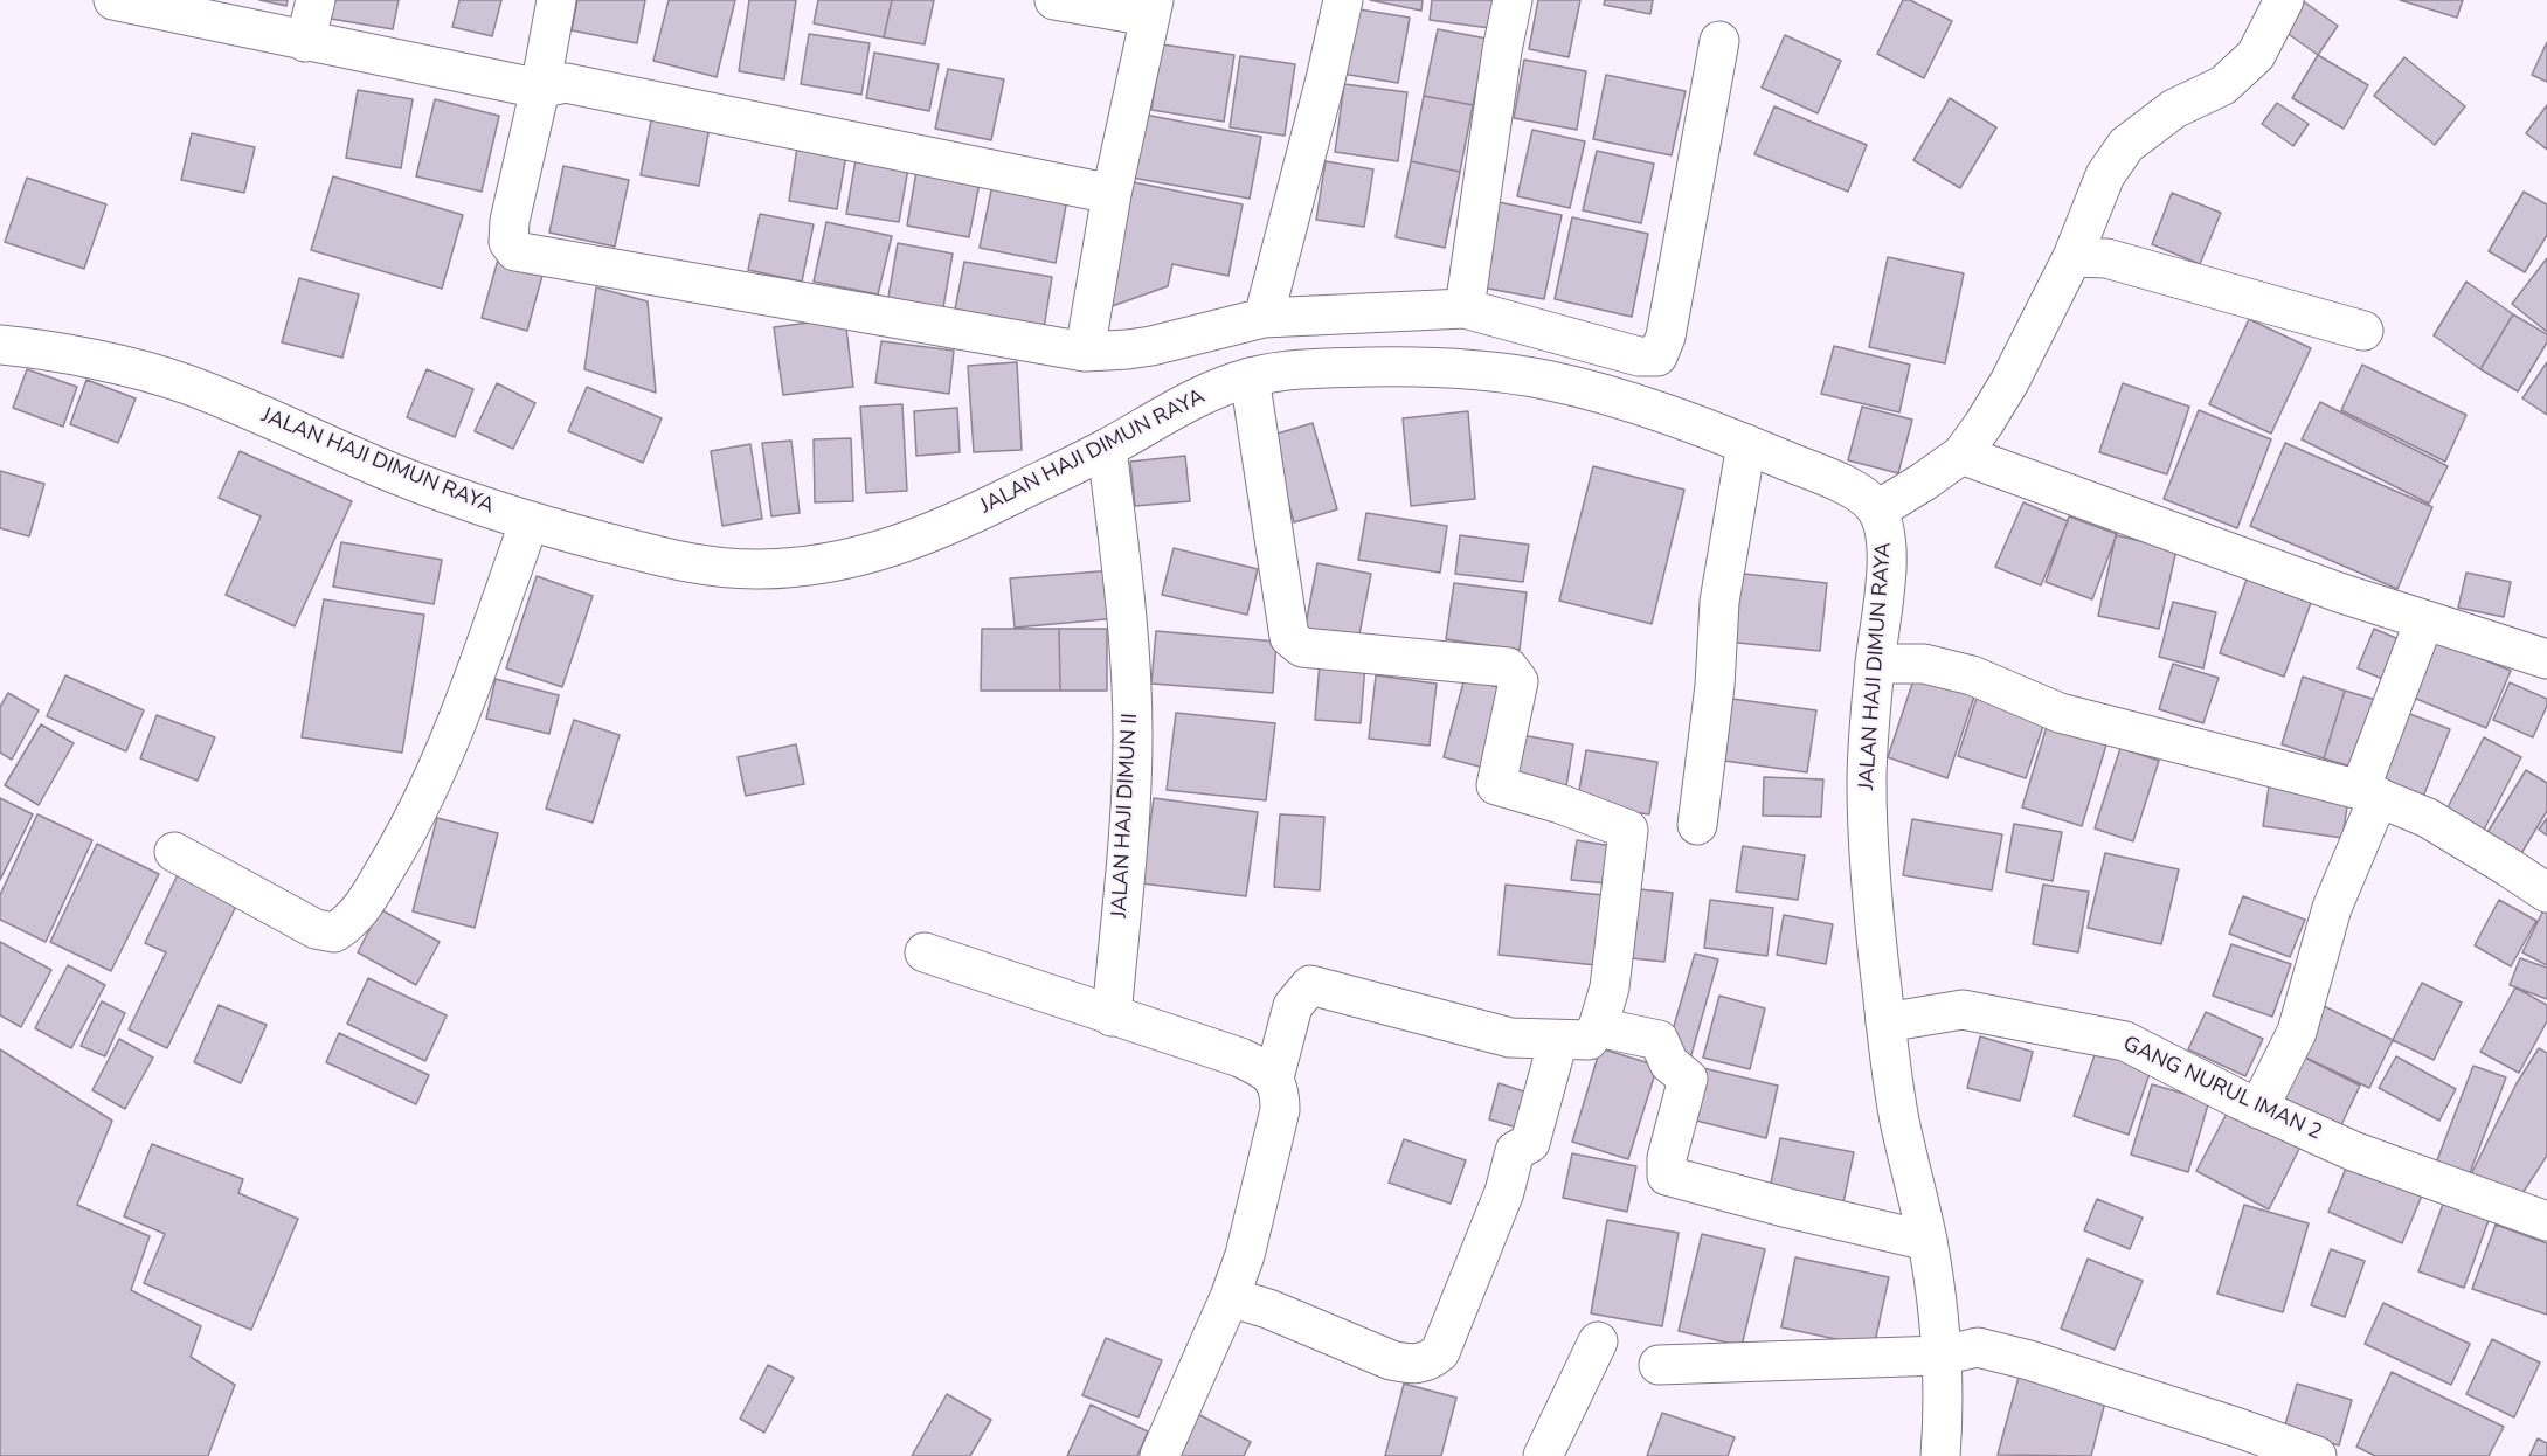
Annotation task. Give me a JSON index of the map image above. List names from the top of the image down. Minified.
{"streets":{"street":["JALAN HAJI DIMUN RAYA","JALAN HAJI DIMUN II","GANG NURUL IMAN 2"]},"crossings":[["JALAN HAJI DIMUN RAYA","JALAN HAJI DIMUN II"],["JALAN HAJI DIMUN RAYA","GANG NURUL IMAN 2"]]}
